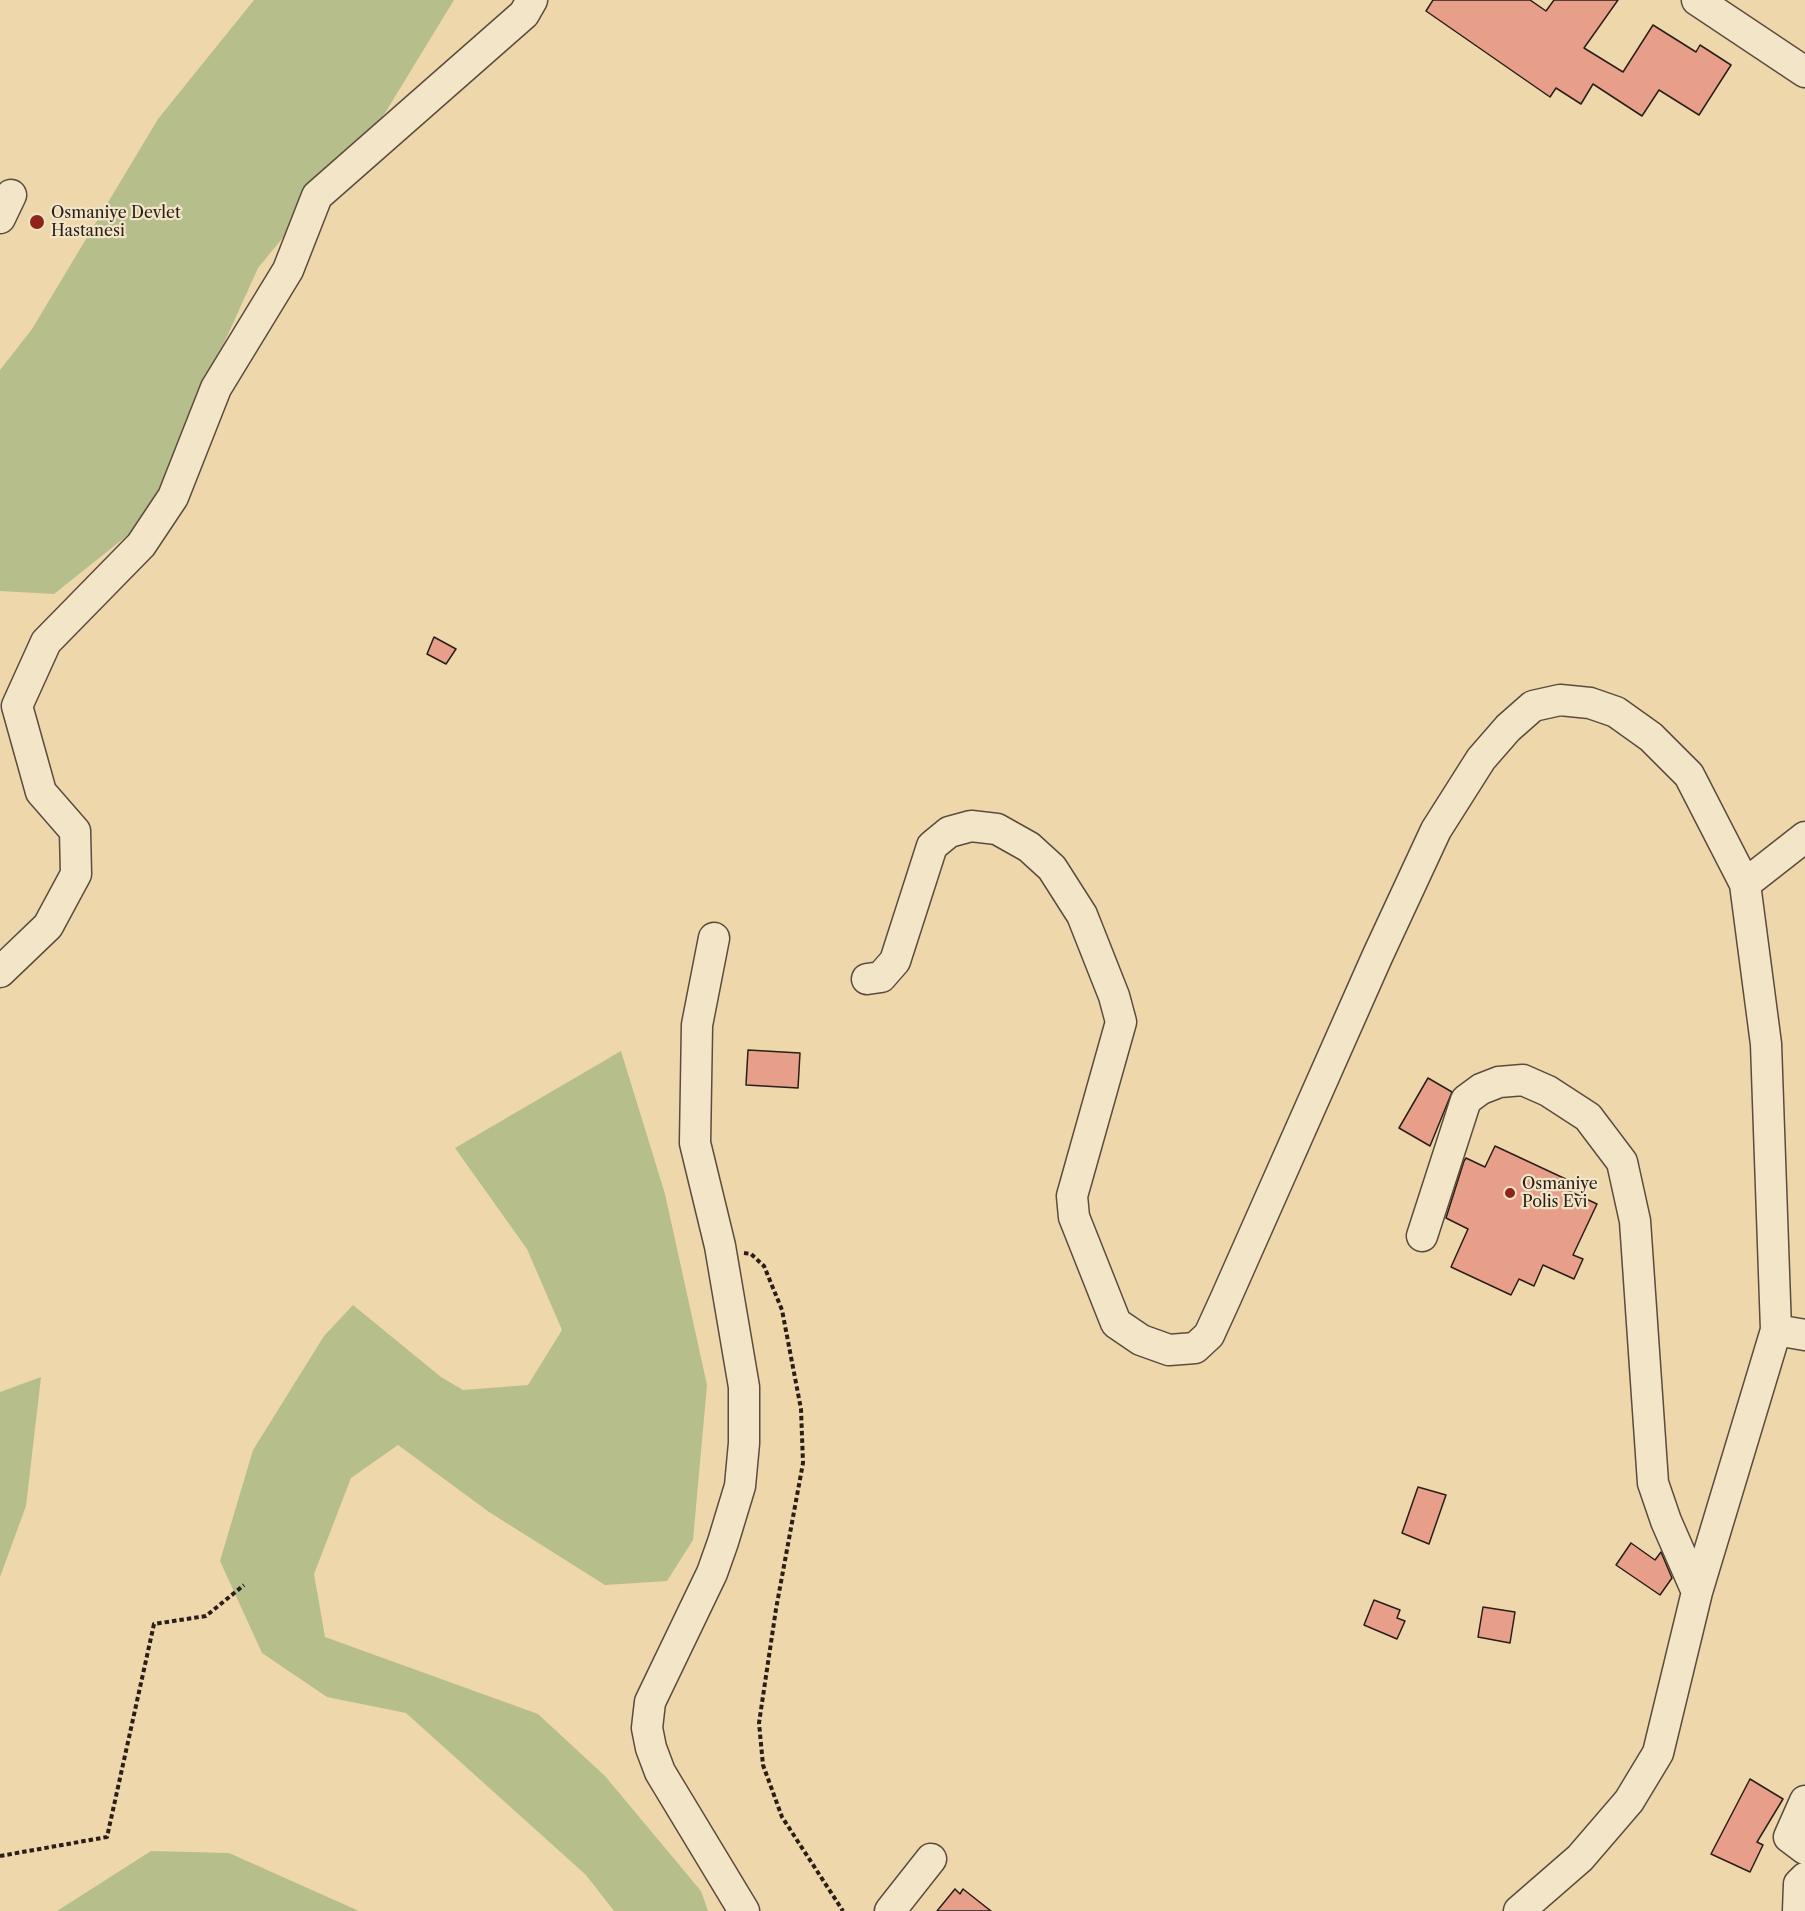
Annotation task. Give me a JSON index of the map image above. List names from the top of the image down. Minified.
{"places":["Osmaniye Devlet Hastanesi","Osmaniye Polis Evi"]}
